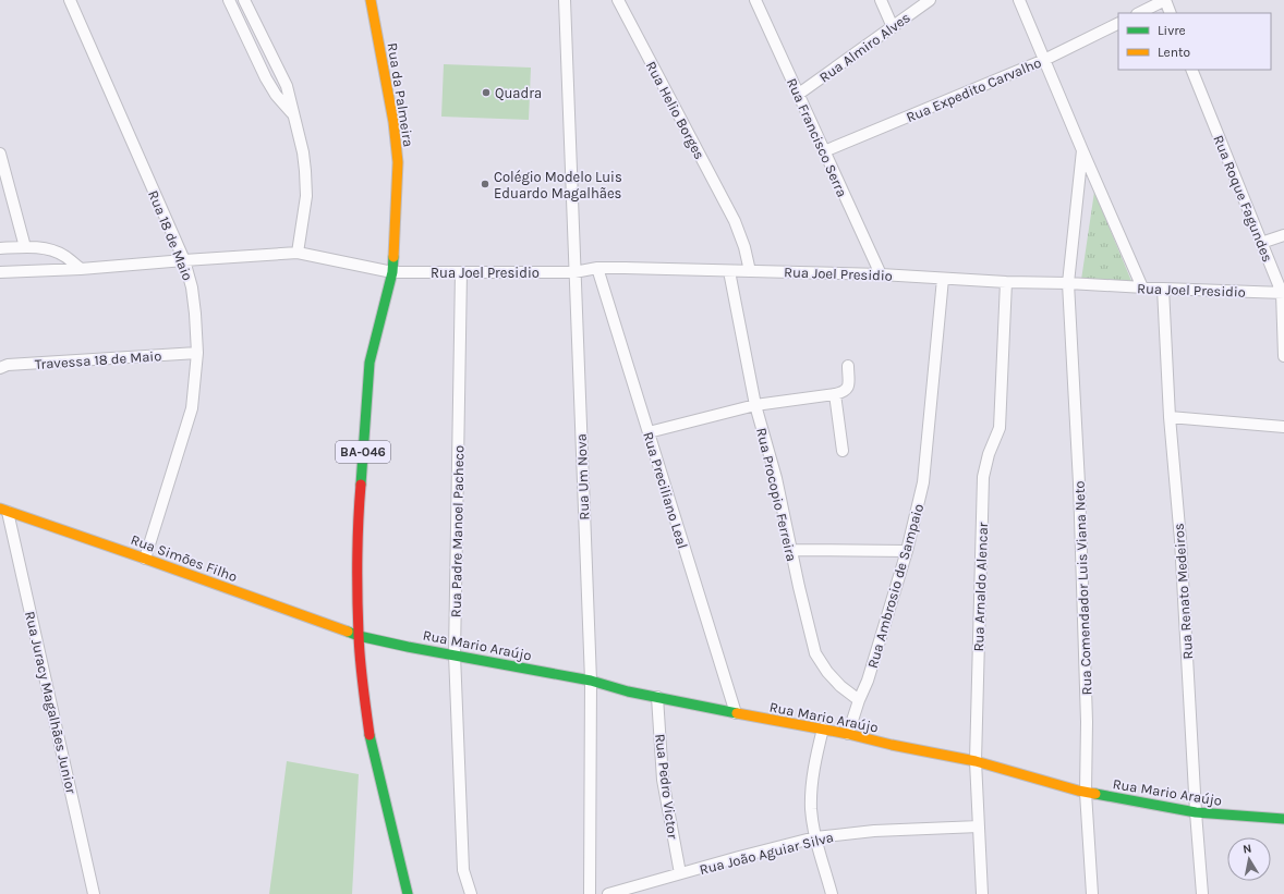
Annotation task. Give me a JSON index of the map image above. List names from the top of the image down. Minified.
{"streets":{"street":["Rua Almiro Alves","Rua Expedito Carvalho","Rua da Palmeira","Rua Helio Borges","Rua Francisco Serra","Rua Roque Fagundes","Rua 18 de Maio","Rua Joel Presidio","Travessa 18 de Maio","BA-046","Rua Um Nova","Rua Preciliano Leal","Rua Procopio Ferreira","Rua Padre Manoel Pacheco","Rua Simões Filho","Rua Ambrosio de Sampaio","Rua Arnaldo Alencar","Rua Comendador Luis Viana Neto","Rua Renato Medeiros","Rua Mario Araújo","Rua Juracy Magalhães Junior","Rua Pedro Victor","Rua João Aguiar Silva"]},"crossings":[["Rua Almiro Alves","Rua Francisco Serra"],["Rua Expedito Carvalho","Rua Francisco Serra"],["Rua da Palmeira","Rua Joel Presidio"],["Rua da Palmeira","BA-046"],["Rua Helio Borges","Rua Joel Presidio"],["Rua Francisco Serra","Rua Joel Presidio"],["Rua Roque Fagundes","Rua Joel Presidio"],["Rua 18 de Maio","Rua Joel Presidio"],["Rua 18 de Maio","Travessa 18 de Maio"],["Rua 18 de Maio","Rua Simões Filho"],["Rua Joel Presidio","BA-046"],["Rua Joel Presidio","Rua Um Nova"],["Rua Joel Presidio","Rua Preciliano Leal"],["Rua Joel Presidio","Rua Procopio Ferreira"],["Rua Joel Presidio","Rua Padre Manoel Pacheco"],["Rua Joel Presidio","Rua Ambrosio de Sampaio"],["Rua Joel Presidio","Rua Arnaldo Alencar"],["Rua Joel Presidio","Rua Comendador Luis Viana Neto"],["Rua Joel Presidio","Rua Renato Medeiros"],["BA-046","Rua Simões Filho"],["BA-046","Rua Mario Araújo"],["Rua Um Nova","Rua Mario Araújo"],["Rua Preciliano Leal","Rua Mario Araújo"],["Rua Procopio Ferreira","Rua Ambrosio de Sampaio"],["Rua Padre Manoel Pacheco","Rua Mario Araújo"],["Rua Simões Filho","Rua Mario Araújo"],["Rua Simões Filho","Rua Juracy Magalhães Junior"],["Rua Ambrosio de Sampaio","Rua Mario Araújo"],["Rua Arnaldo Alencar","Rua Mario Araújo"],["Rua Arnaldo Alencar","Rua João Aguiar Silva"],["Rua Comendador Luis Viana Neto","Rua Mario Araújo"],["Rua Renato Medeiros","Rua Mario Araújo"],["Rua Mario Araújo","Rua Pedro Victor"],["Rua Pedro Victor","Rua João Aguiar Silva"]],"places":["Quadra","Colégio Modelo Luis Eduardo Magalhães"],"legend":["Livre","Lento"],"north":"top"}
